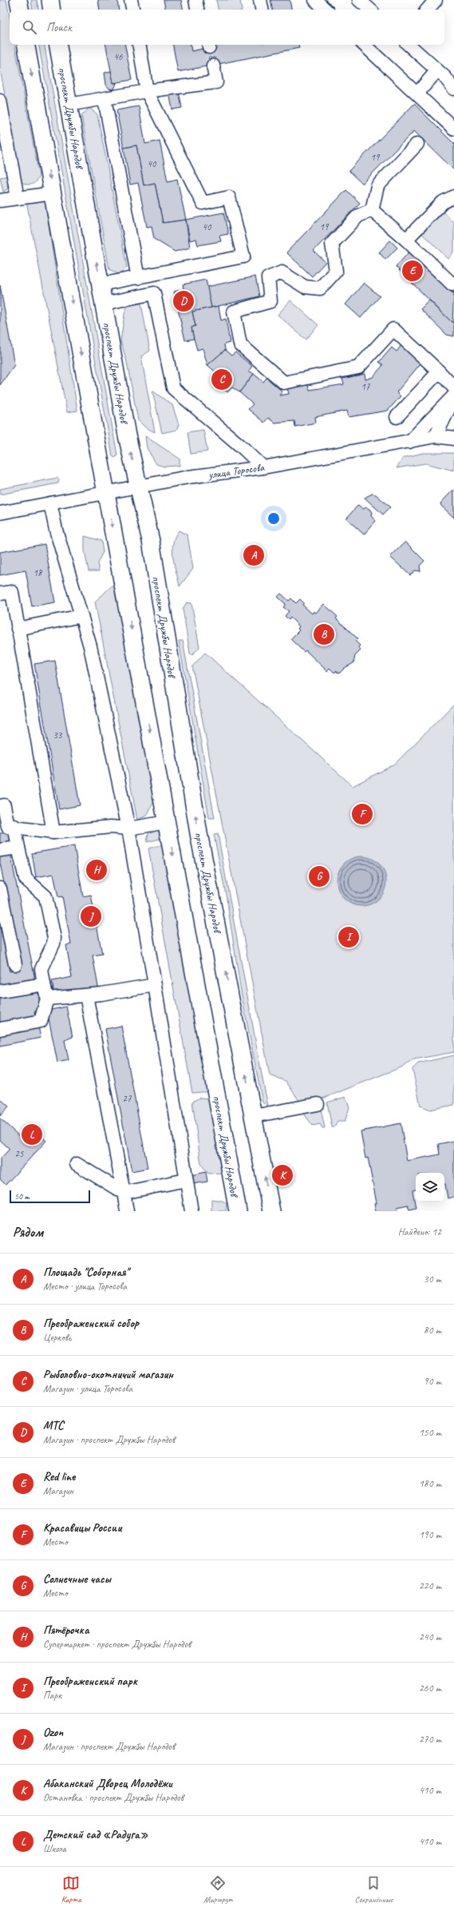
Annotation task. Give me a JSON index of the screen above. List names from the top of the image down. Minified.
{"streets":{"main road":["проспект Дружбы Народов"],"street":["улица Торосова"]},"crossings":[["проспект Дружбы Народов","улица Торосова"]],"house_numbers":["46","44","19","40","40","19","17","18","33","27","25"],"scale_bar":"50 m","page":{"search":"Поиск","pins":["E","D","C","A","B","F","H","G","J","I","L","K"],"scale":"50 m","heading":["Рядом","Найдено: 12"],"list":[{"mark":"A","name":"Площадь \"Соборная\"","note":"Место · улица Торосова","value":"30 m"},{"mark":"B","name":"Преображенский собор","note":"Церковь","value":"80 m"},{"mark":"C","name":"Рыболовно-охотничий магазин","note":"Магазин · улица Торосова","value":"90 m"},{"mark":"D","name":"МТС","note":"Магазин · проспект Дружбы Народов","value":"150 m"},{"mark":"E","name":"Red line","note":"Магазин","value":"180 m"},{"mark":"F","name":"Красавицы России","note":"Место","value":"190 m"},{"mark":"G","name":"Солнечные часы","note":"Место","value":"220 m"},{"mark":"H","name":"Пятёрочка","note":"Супермаркет · проспект Дружбы Народов","value":"240 m"},{"mark":"I","name":"Преображенский парк","note":"Парк","value":"260 m"},{"mark":"J","name":"Ozon","note":"Магазин · проспект Дружбы Народов","value":"270 m"},{"mark":"K","name":"Абаканский Дворец Молодёжи","note":"Остановка · проспект Дружбы Народов","value":"410 m"},{"mark":"L","name":"Детский сад «Радуга»","note":"Школа","value":"410 m"}],"nav":["Карта","Маршрут","Сохранённые"]}}
